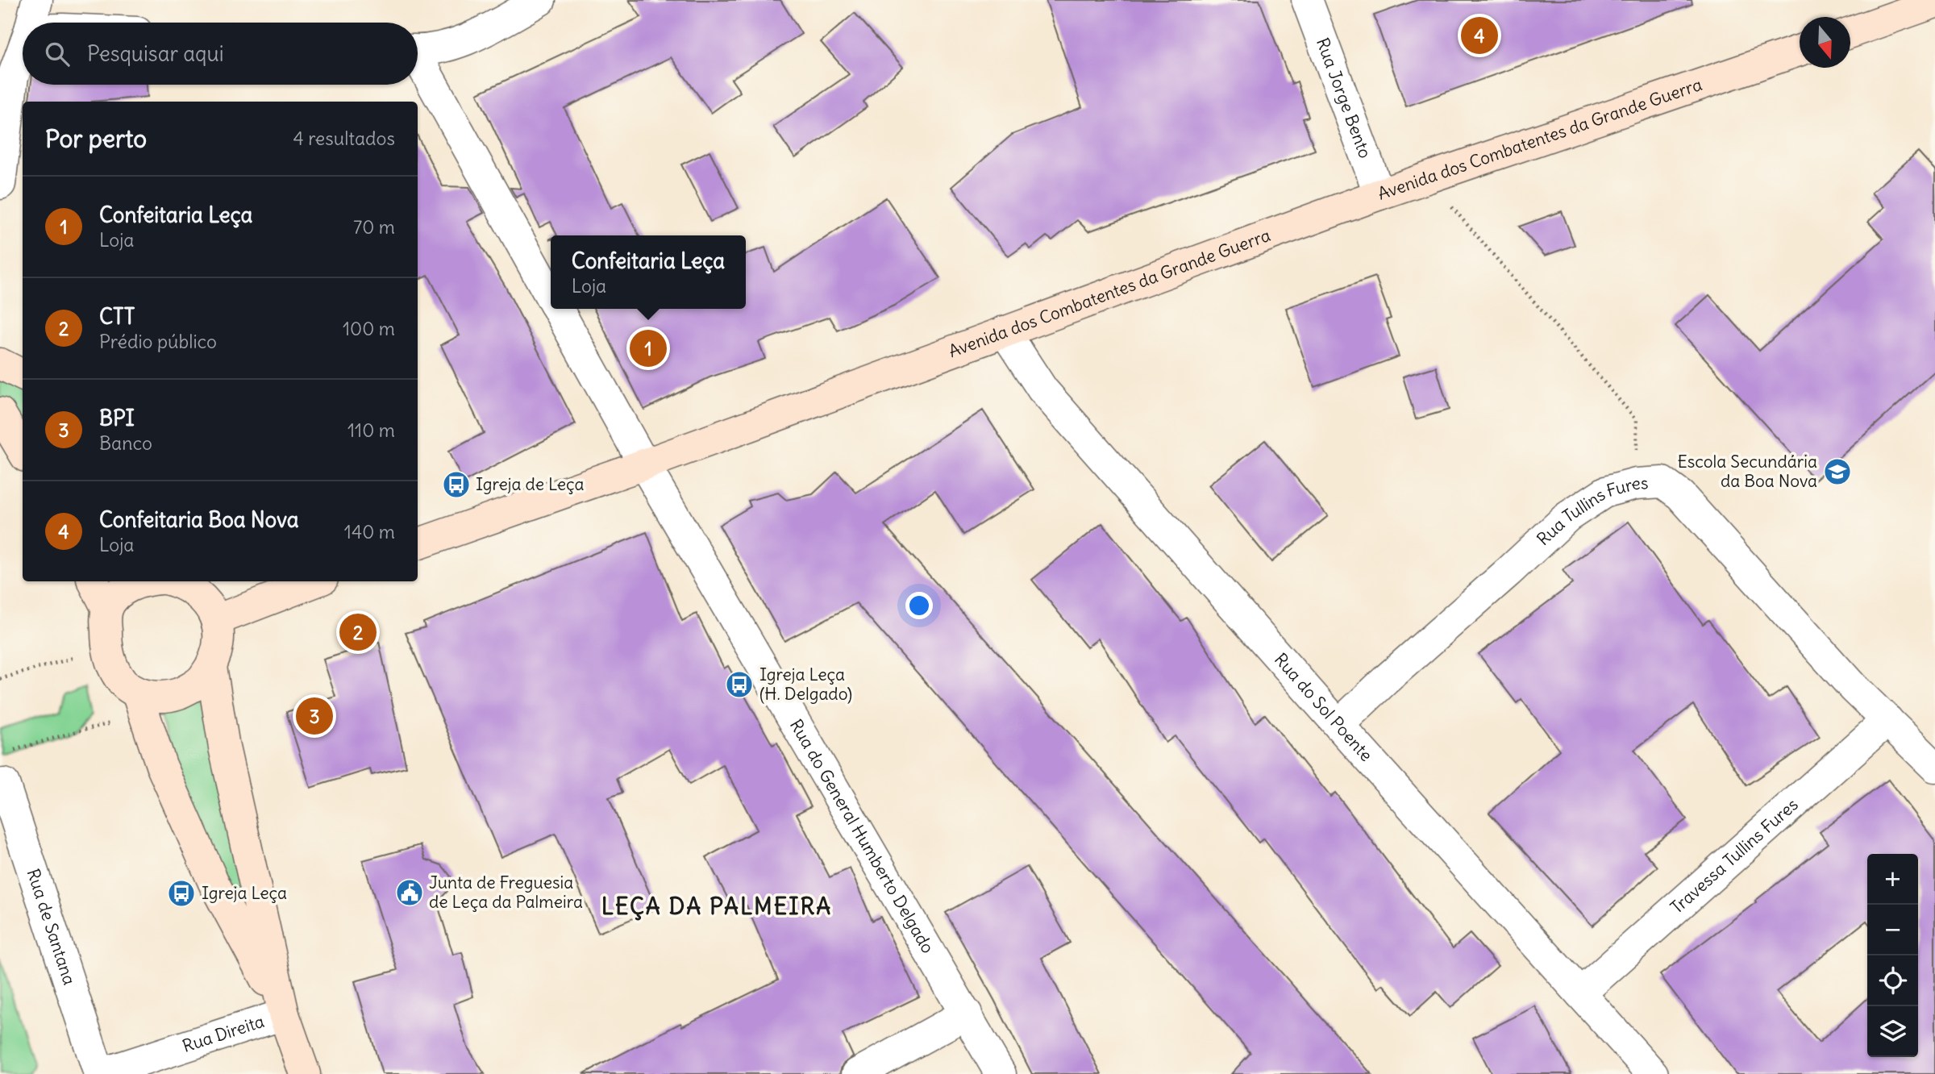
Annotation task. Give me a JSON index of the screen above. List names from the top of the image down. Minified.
{"streets":{"main road":["Avenida dos Combatentes da Grande Guerra"],"street":["Rua Jorge Bento","Rua Tullins Fures","Rua do Sol Poente","Rua do General Humberto Delgado","Travessa Tullins Fures","Rua de Santana","Rua Direita"]},"crossings":[["Rua Jorge Bento","Avenida dos Combatentes da Grande Guerra"],["Avenida dos Combatentes da Grande Guerra","Rua do Sol Poente"],["Avenida dos Combatentes da Grande Guerra","Rua do General Humberto Delgado"],["Rua Tullins Fures","Rua do Sol Poente"],["Rua Tullins Fures","Travessa Tullins Fures"],["Rua do Sol Poente","Travessa Tullins Fures"],["Rua de Santana","Rua Direita"]],"districts":["LEÇA DA PALMEIRA"],"places":{"school or university":["Escola Secundária da Boa Nova"],"bus stop":["Igreja de Leça","Igreja Leça (H. Delgado)","Igreja Leça"],"public building":["Junta de Freguesia de Leça da Palmeira"]},"north":"bottom","page":{"pins":["4","1","2","3"],"search":"Pesquisar aqui","heading":["Por perto","4 resultados"],"list":[{"mark":"1","name":"Confeitaria Leça","note":"Loja","value":"70 m"},{"mark":"2","name":"CTT","note":"Prédio público","value":"100 m"},{"mark":"3","name":"BPI","note":"Banco","value":"110 m"},{"mark":"4","name":"Confeitaria Boa Nova","note":"Loja","value":"140 m"}],"popup":["Confeitaria Leça","Loja"],"map_buttons":["+","−"]}}
